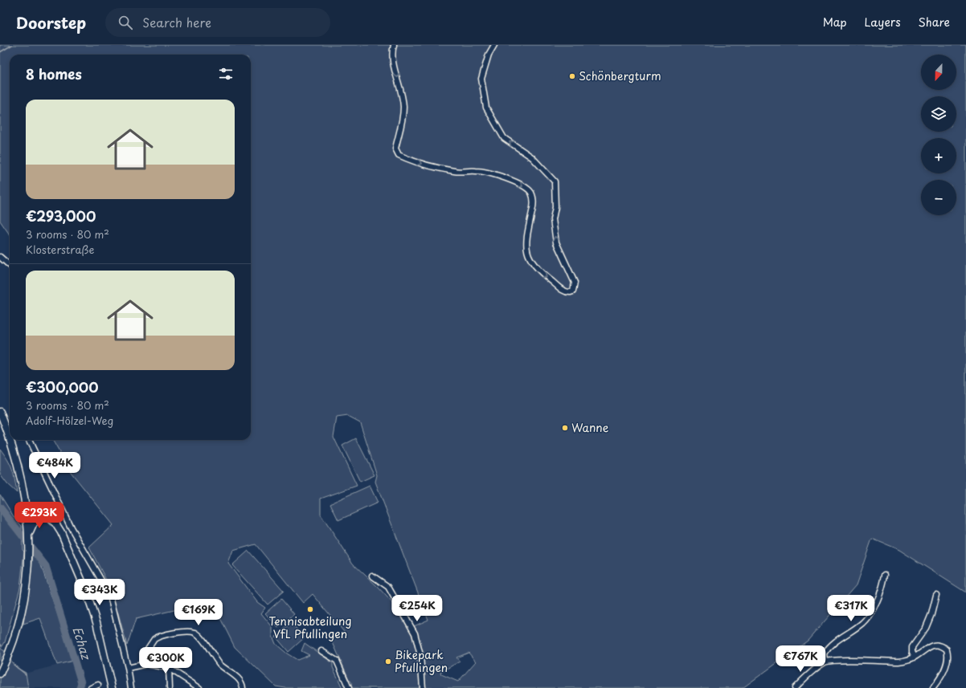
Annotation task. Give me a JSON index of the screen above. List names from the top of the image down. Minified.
{"water":["Echaz"],"places":["Schönbergturm","Wanne","Tennisabteilung VfL Pfullingen","Bikepark Pfullingen"],"north":"bottom","page":{"header":"Doorstep","search":"Search here","nav":["Map","Layers","Share"],"map_buttons":["+","−"],"heading":"8 homes","list":[{"name":"€293,000","note":"3 rooms · 80 m² · Klosterstraße"},{"name":"€300,000","note":"3 rooms · 80 m² · Adolf-Hölzel-Weg"}],"price":["€484K","€293K","€343K","€254K","€317K","€169K","€767K","€300K"]}}
